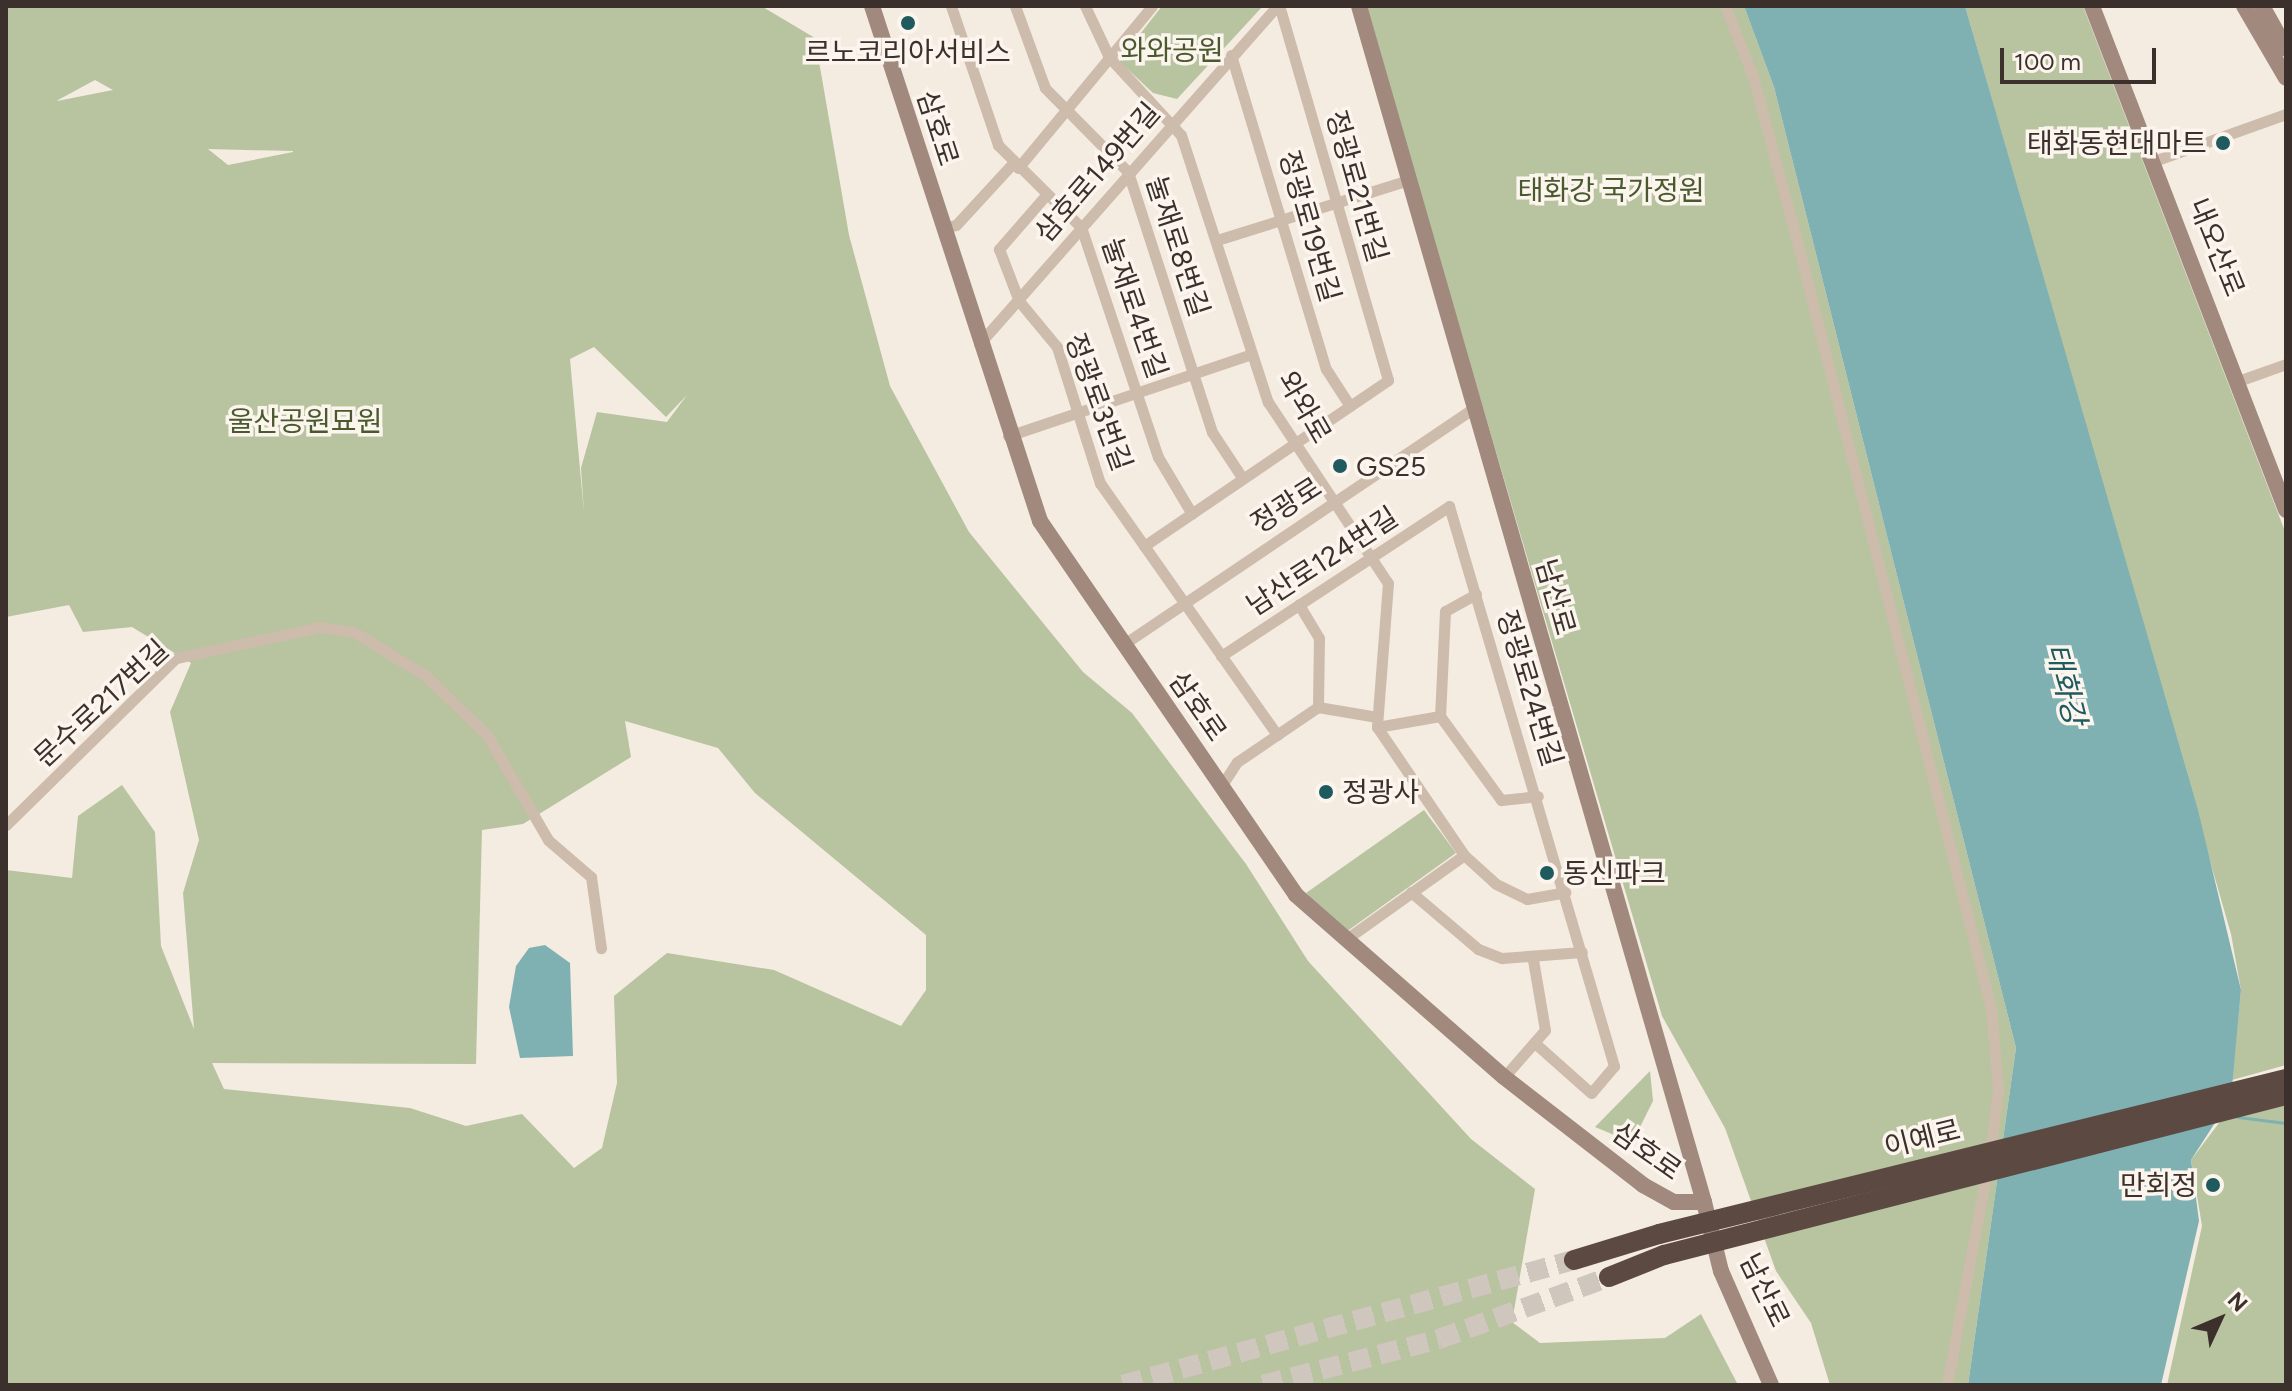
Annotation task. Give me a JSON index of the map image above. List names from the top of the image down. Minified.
{"streets":{"highway":["이예로"],"main road":["삼호로","내오산로","남산로"],"street":["삼호로149번길","정광로21번길","정광로19번길","눌재로8번길","눌재로4번길","정광로3번길","와와로","정광로","남산로124번길","정광로24번길","문수로217번길"]},"crossings":[["삼호로","삼호로149번길"],["삼호로","정광로"],["삼호로","남산로"],["삼호로149번길","정광로21번길"],["삼호로149번길","정광로19번길"],["삼호로149번길","눌재로8번길"],["삼호로149번길","눌재로4번길"],["삼호로149번길","정광로3번길"],["삼호로149번길","와와로"],["정광로21번길","정광로19번길"],["정광로3번길","정광로"],["정광로3번길","남산로124번길"],["와와로","정광로"],["와와로","남산로124번길"],["정광로","남산로"],["남산로124번길","정광로24번길"]],"water":["태화강"],"parks":["와와공원","태화강 국가정원","울산공원묘원"],"places":["르노코리아서비스","태화동현대마트","GS25","정광사","동신파크","만회정"],"scale_bar":"100 m","north":"top right"}
